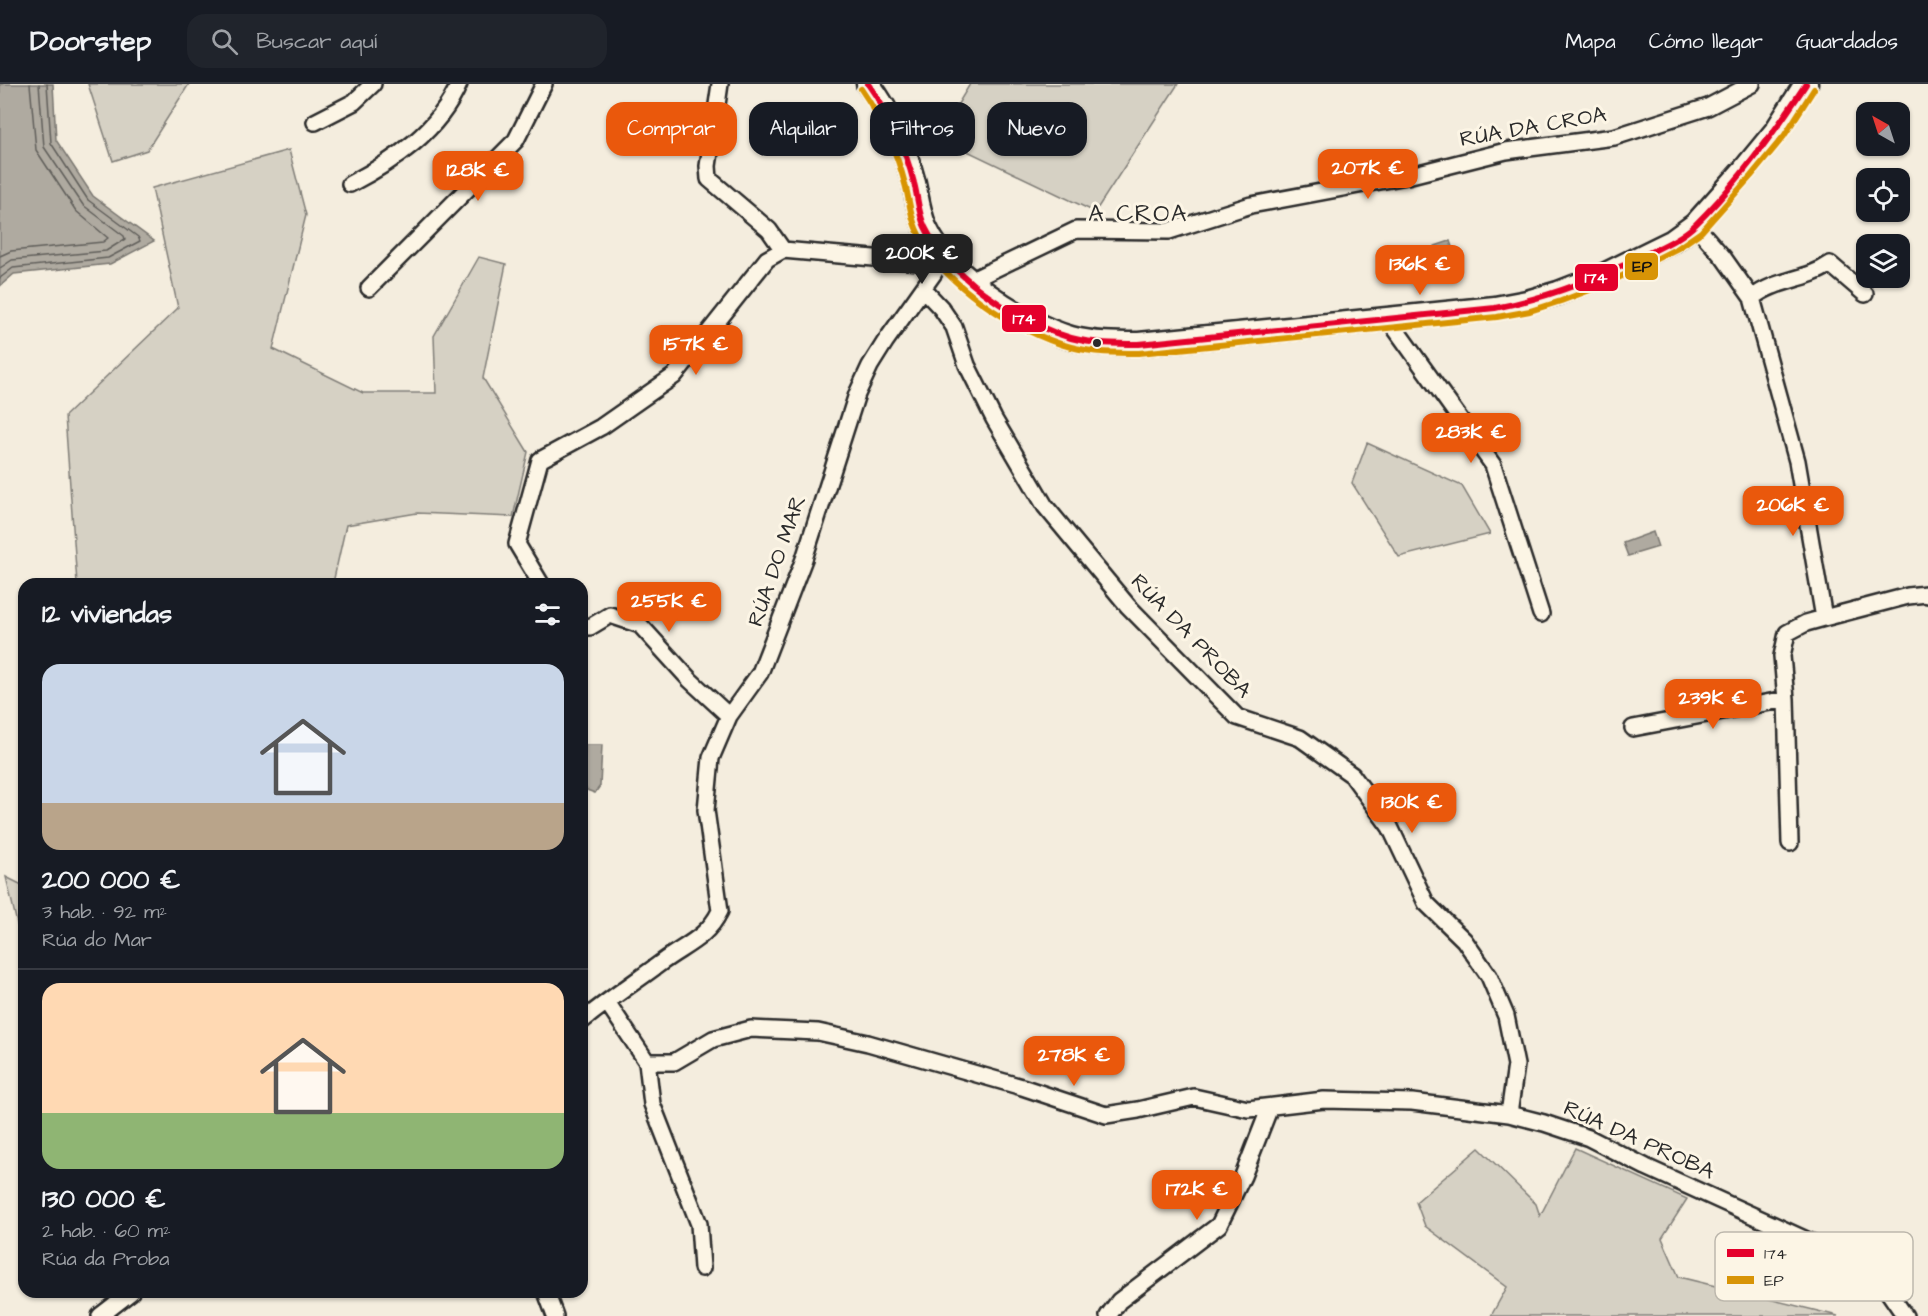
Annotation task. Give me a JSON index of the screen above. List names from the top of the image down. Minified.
{"streets":{"street":["RÚA DA CROA","RÚA DO MAR","RÚA DA PROBA"]},"crossings":[["RÚA DA CROA","RÚA DO MAR"],["RÚA DO MAR","RÚA DA PROBA"]],"districts":["A CROA"],"lines":["transit line 174","transit line EP"],"legend":["174","EP"],"north":"top left","page":{"header":"Doorstep","search":"Buscar aquí","nav":["Mapa","Cómo llegar","Guardados"],"chip":["Comprar","Alquilar","Filtros","Nuevo"],"price":["207K €","128K €","200K €","136K €","157K €","283K €","206K €","255K €","239K €","130K €","278K €","172K €"],"heading":"12 viviendas","list":[{"name":"200 000 €","note":"3 hab. · 92 m² · Rúa do Mar"},{"name":"130 000 €","note":"2 hab. · 60 m² · Rúa da Proba"}]}}
